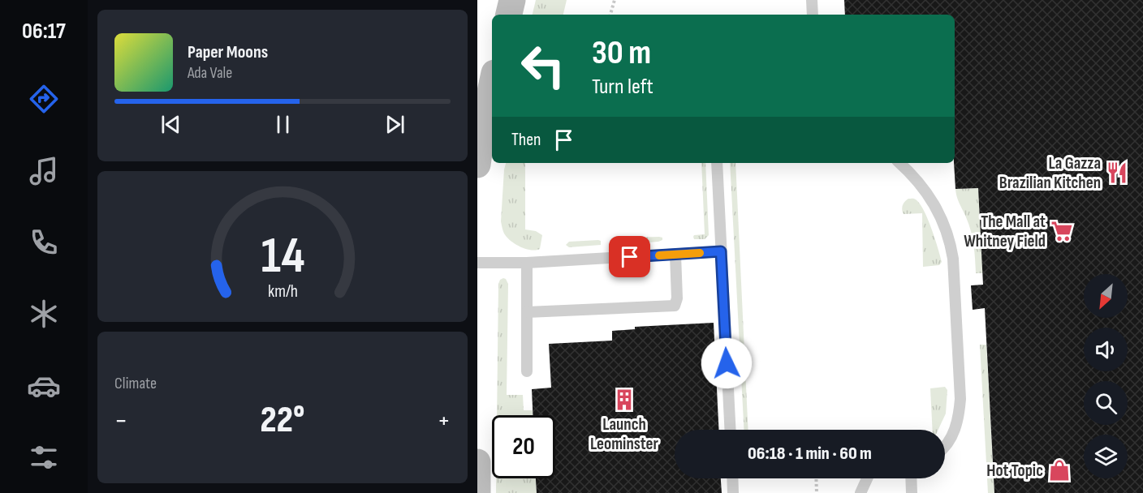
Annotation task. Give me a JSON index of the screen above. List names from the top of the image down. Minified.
{"places":{"restaurant":["La Gazza Brazilian Kitchen"],"supermarket":["The Mall at Whitney Field"],"building":["Launch Leominster"],"shop":["Hot Topic"]},"north":"bottom left","page":{"tabs":"06:17","turn":["30 m","Turn left"],"song":["Paper Moons","Ada Vale"],"then":"Then","tile":"Climate","heat":["−","22°","+"],"limit":"20","trip":"06:18 · 1 min · 60 m","gauge":["14","km/h"]}}
